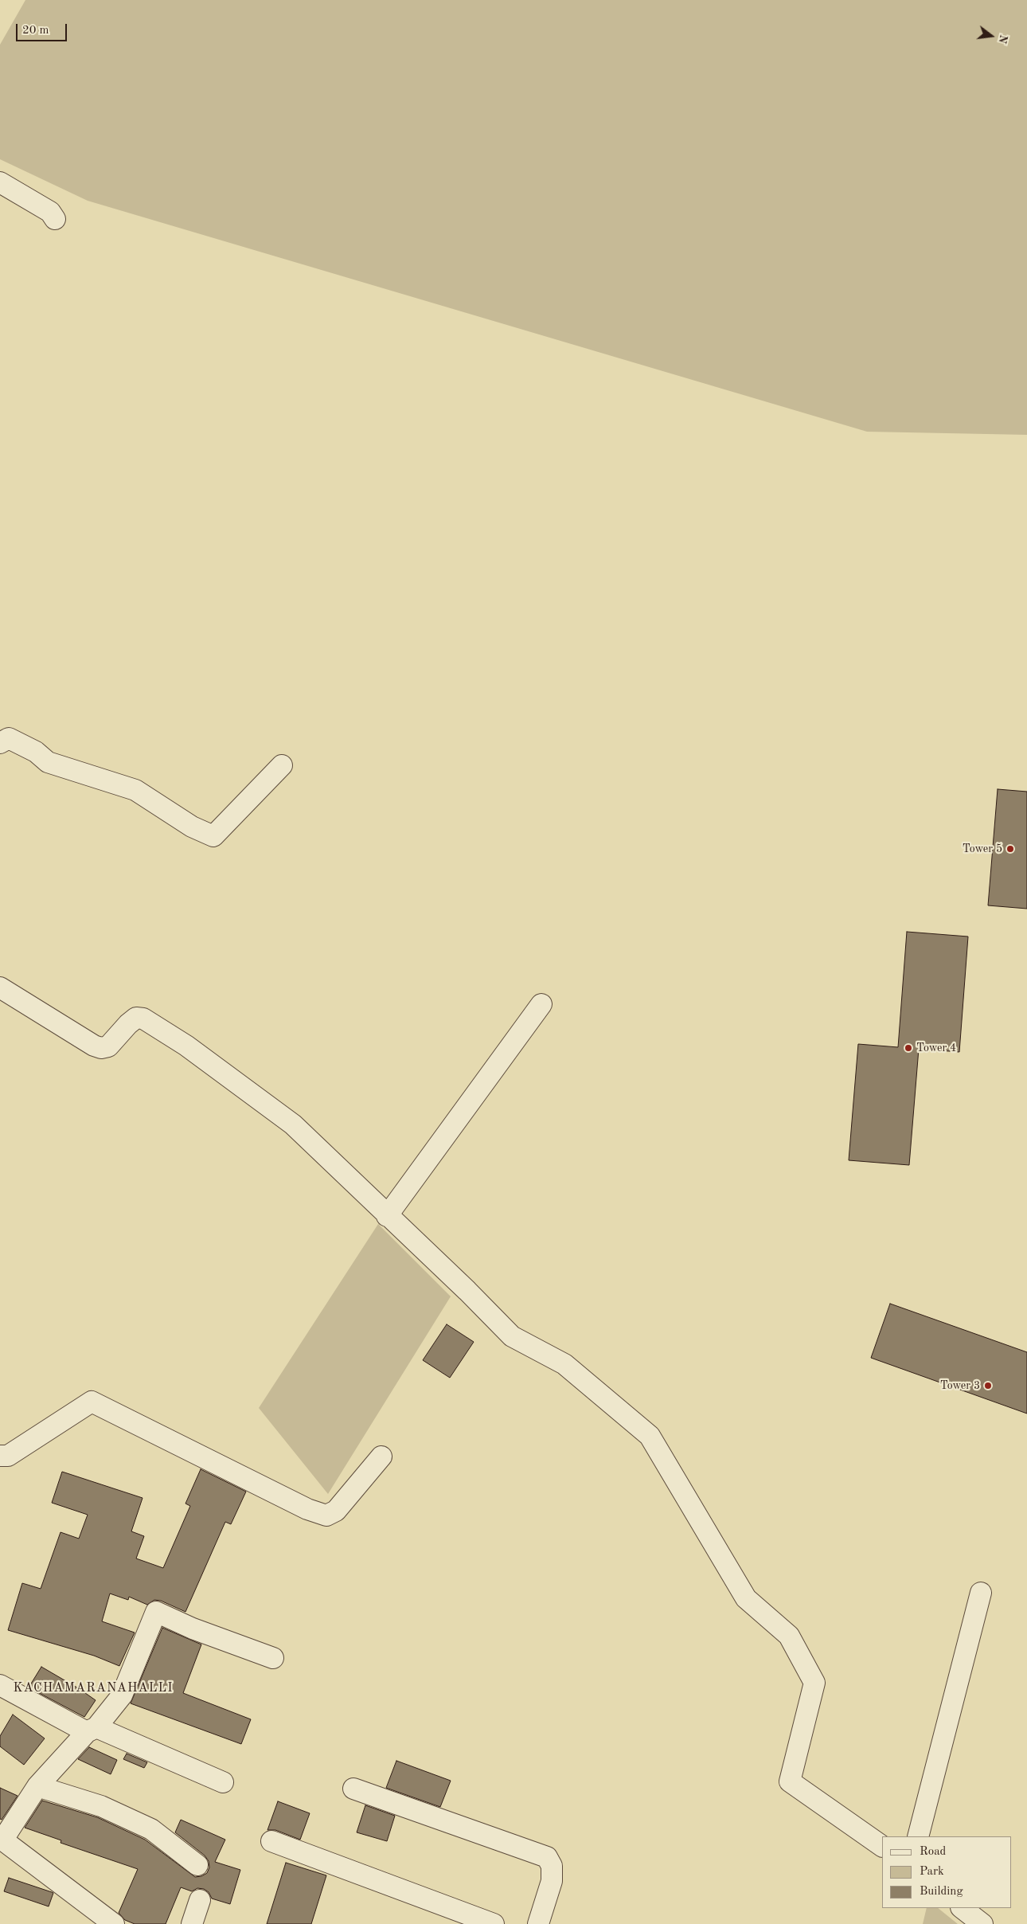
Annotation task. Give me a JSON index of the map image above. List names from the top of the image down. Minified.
{"districts":["KACHAMARANAHALLI"],"places":["Tower 5","Tower 4","Tower 3"],"legend":["Road","Park","Building"],"scale_bar":"20 m","north":"right"}
